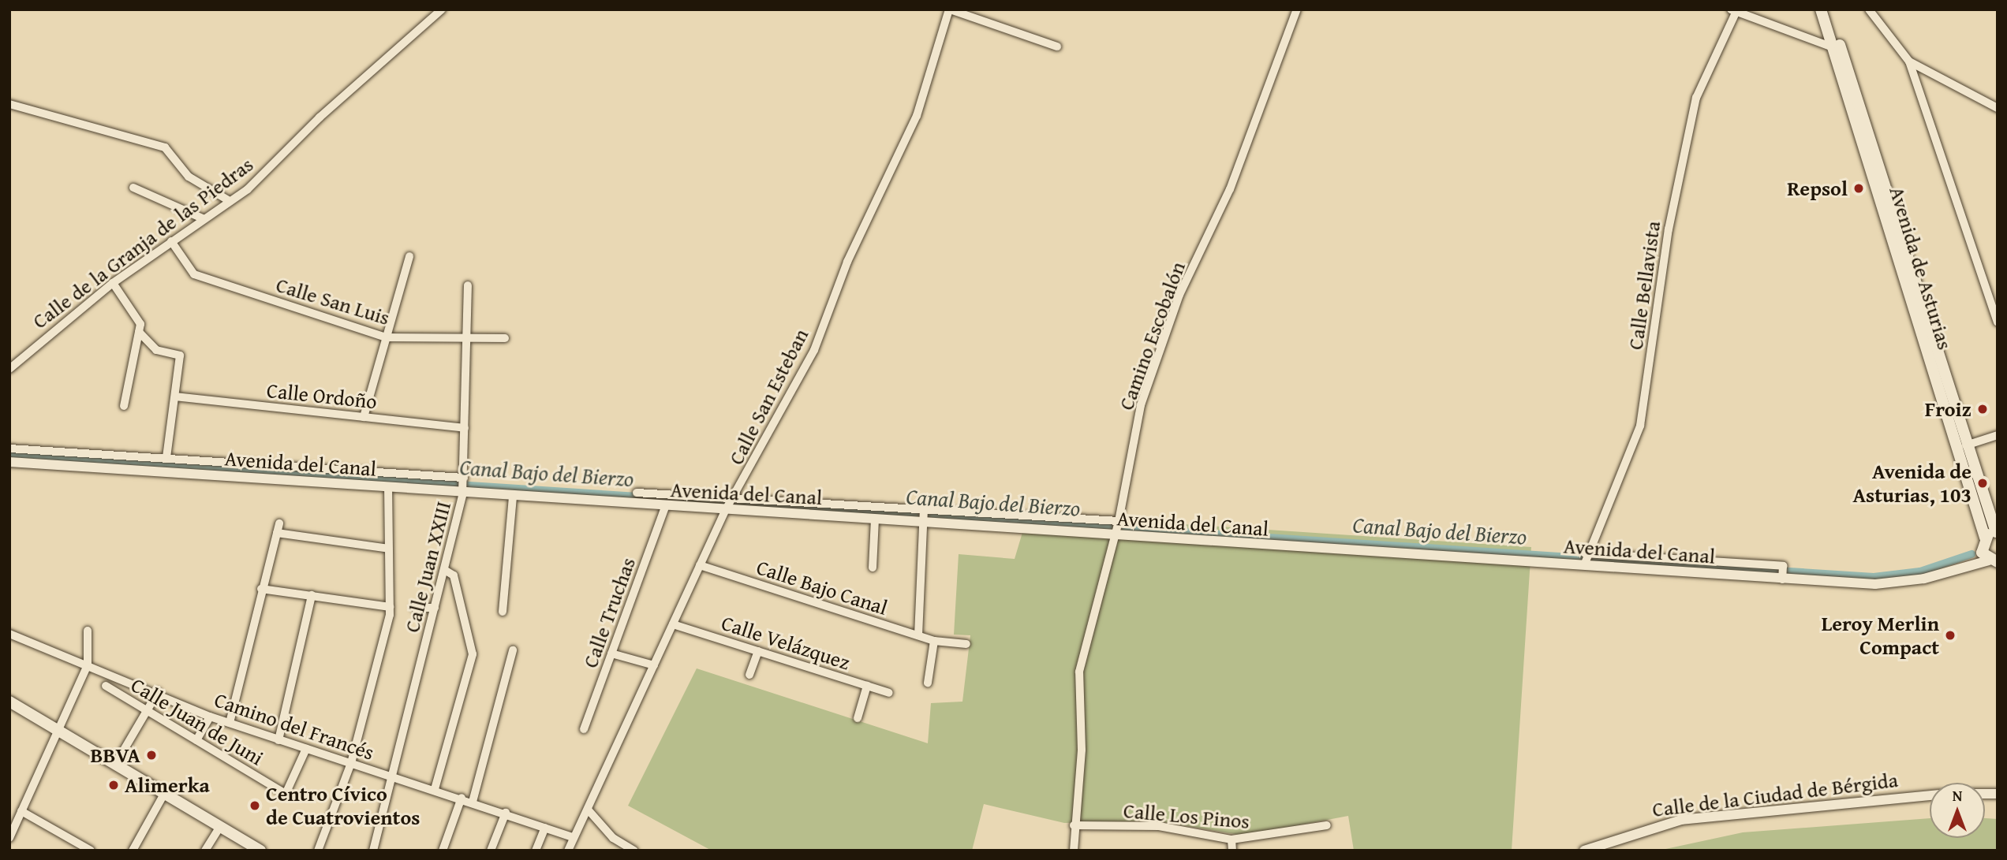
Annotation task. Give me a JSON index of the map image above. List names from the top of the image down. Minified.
{"streets":{"main road":["Avenida de Asturias"],"street":["Calle de la Granja de las Piedras","Calle Bellavista","Calle San Luis","Camino Escobalón","Calle Ordoño","Calle San Esteban","Avenida del Canal","Calle Juan XXIII","Calle Bajo Canal","Calle Truchas","Calle Velázquez","Calle Juan de Juni","Camino del Francés","Calle de la Ciudad de Bérgida","Calle Los Pinos"]},"crossings":[["Calle de la Granja de las Piedras","Calle San Luis"],["Calle Bellavista","Avenida del Canal"],["Calle San Luis","Calle Juan XXIII"],["Camino Escobalón","Avenida del Canal"],["Camino Escobalón","Calle Los Pinos"],["Calle Ordoño","Calle Juan XXIII"],["Calle San Esteban","Avenida del Canal"],["Calle San Esteban","Calle Bajo Canal"],["Calle San Esteban","Calle Velázquez"],["Calle San Esteban","Camino del Francés"],["Avenida del Canal","Calle Juan XXIII"],["Avenida del Canal","Calle Truchas"],["Calle Juan XXIII","Camino del Francés"],["Calle Juan de Juni","Camino del Francés"]],"water":["Canal Bajo del Bierzo"],"places":["Repsol","Froiz","Avenida de Asturias, 103","Leroy Merlin Compact","BBVA","Alimerka","Centro Cívico de Cuatrovientos"],"north":"top"}
